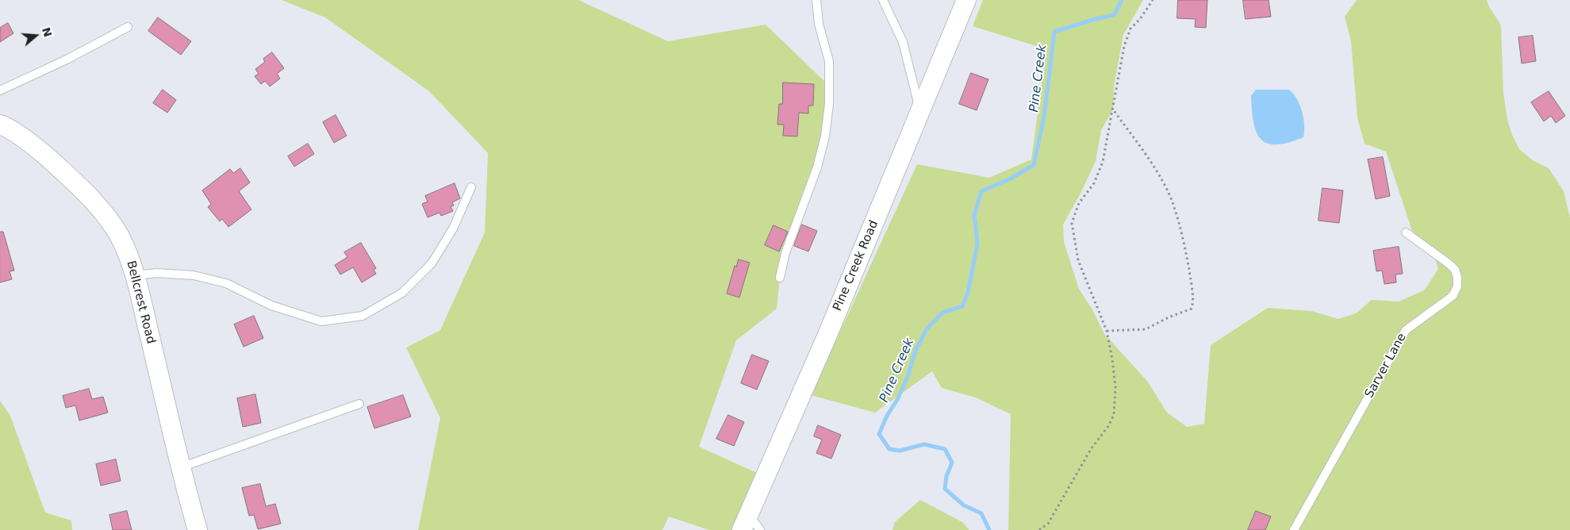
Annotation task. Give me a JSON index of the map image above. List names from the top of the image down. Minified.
{"streets":{"street":["Pine Creek Road","Bellcrest Road"],"lane":["Sarver Lane"]},"water":["Pine Creek"],"north":"right"}
